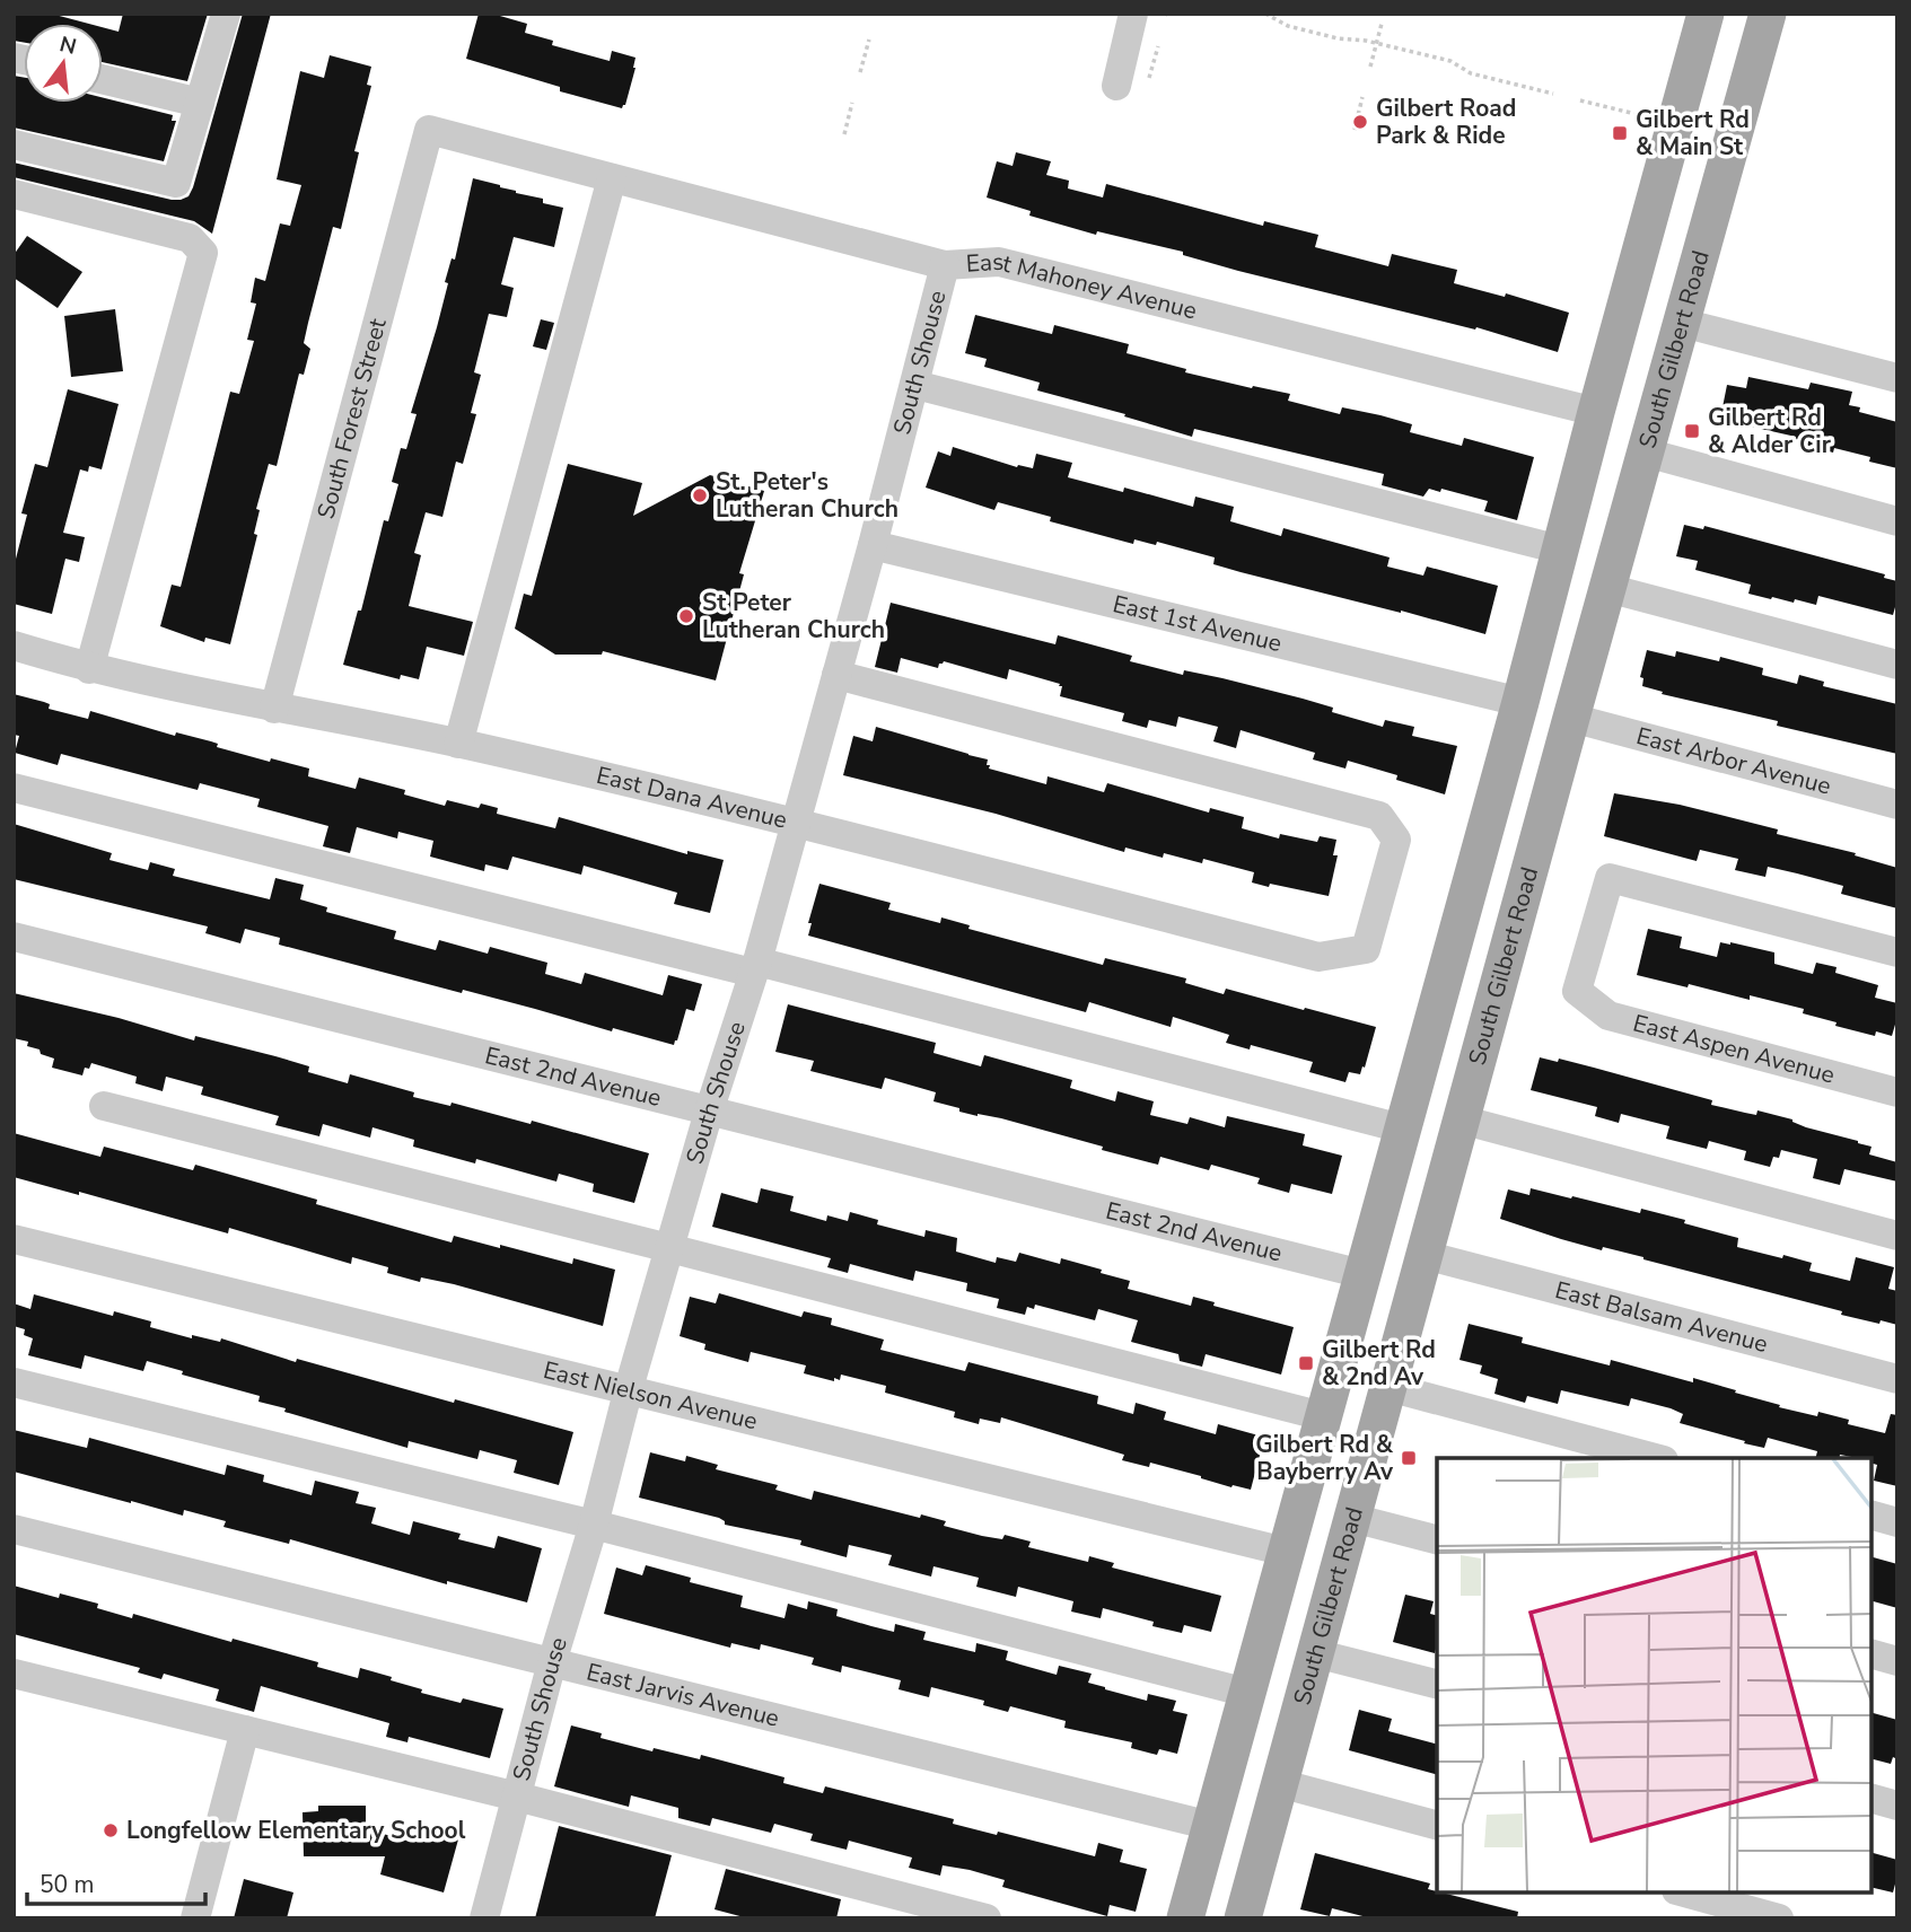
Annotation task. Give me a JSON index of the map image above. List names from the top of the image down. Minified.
{"streets":{"main road":["South Gilbert Road"],"street":["East Mahoney Avenue","South Shouse","South Forest Street","East 1st Avenue","East Arbor Avenue","East Dana Avenue","East Aspen Avenue","East 2nd Avenue","East Balsam Avenue","East Nielson Avenue","East Jarvis Avenue"]},"crossings":[["East Mahoney Avenue","South Shouse"],["East Mahoney Avenue","South Forest Street"],["South Gilbert Road","East Arbor Avenue"],["South Gilbert Road","East Balsam Avenue"],["South Shouse","East 1st Avenue"],["South Shouse","East Dana Avenue"],["South Shouse","East 2nd Avenue"],["South Shouse","East Nielson Avenue"],["South Shouse","East Jarvis Avenue"],["South Forest Street","East Dana Avenue"]],"places":{"other":["Gilbert Road Park & Ride","St. Peter's Lutheran Church","St Peter Lutheran Church","Longfellow Elementary School"],"transit":["Gilbert Rd & Main St","Gilbert Rd & Alder Cir","Gilbert Rd & 2nd Av","Gilbert Rd & Bayberry Av"]},"scale_bar":"50 m","north":"top"}
